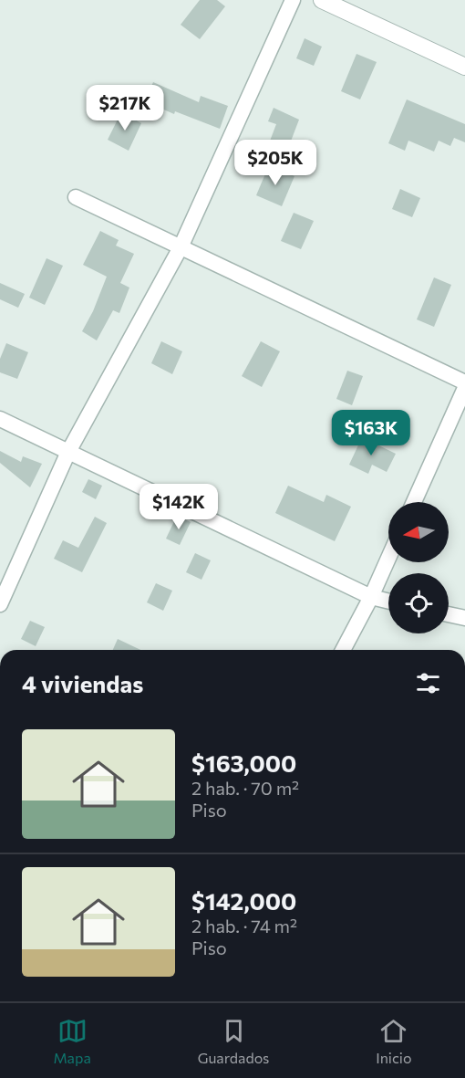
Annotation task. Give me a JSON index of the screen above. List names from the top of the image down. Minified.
{"north":"left","page":{"price":["$217K","$205K","$163K","$142K"],"heading":"4 viviendas","list":[{"name":"$163,000","note":"2 hab. · 70 m² · Piso"},{"name":"$142,000","note":"2 hab. · 74 m² · Piso"}],"tabs":["Mapa","Guardados","Inicio"]}}
